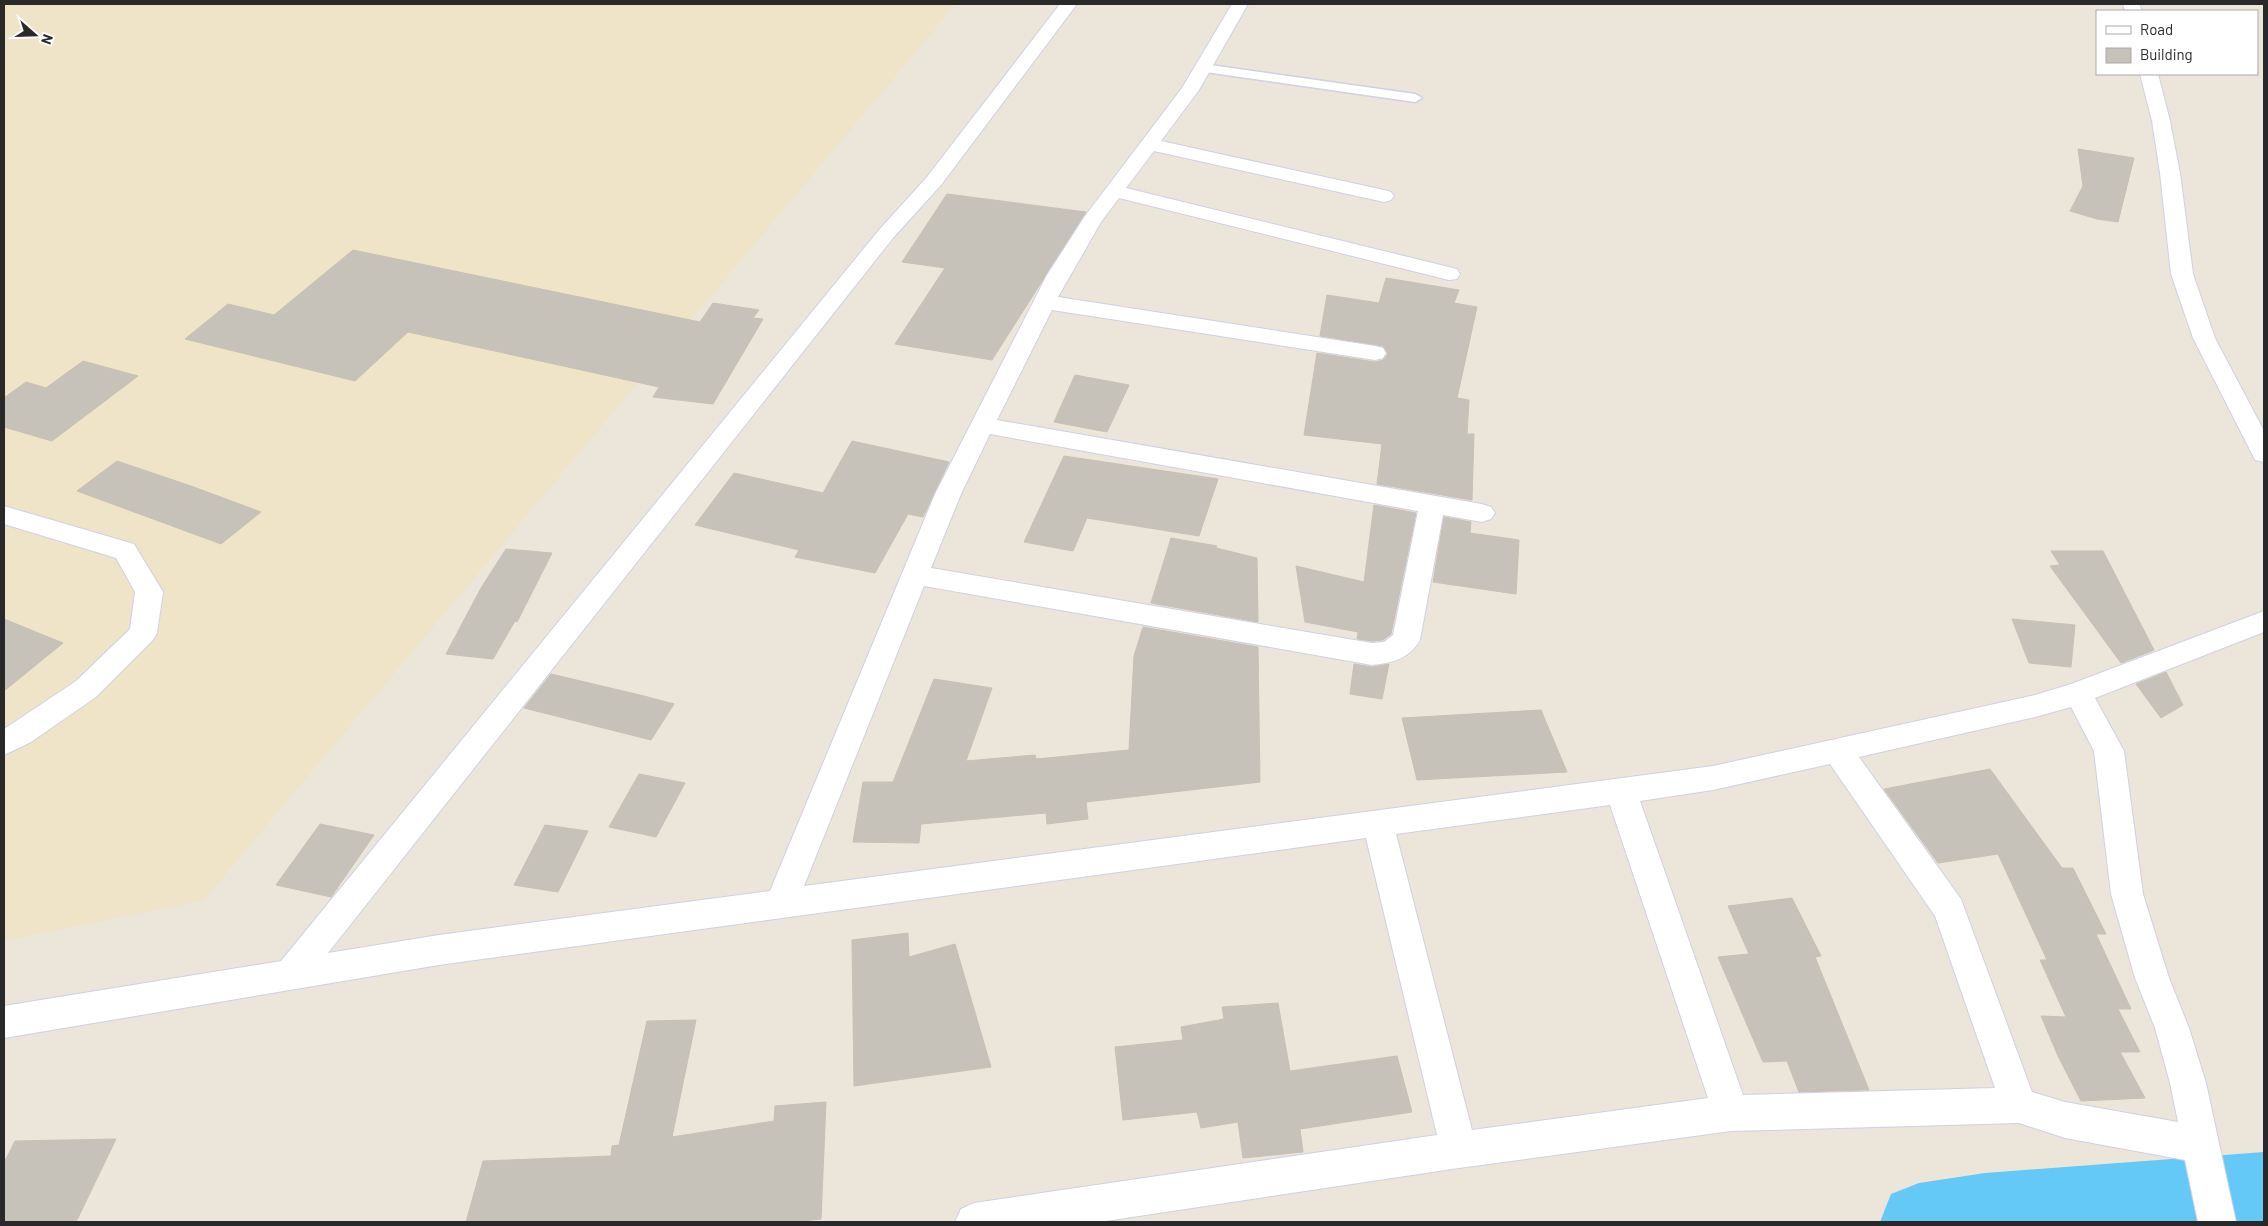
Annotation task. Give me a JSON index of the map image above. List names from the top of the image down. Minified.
{"legend":["Road","Building"],"north":"right"}
